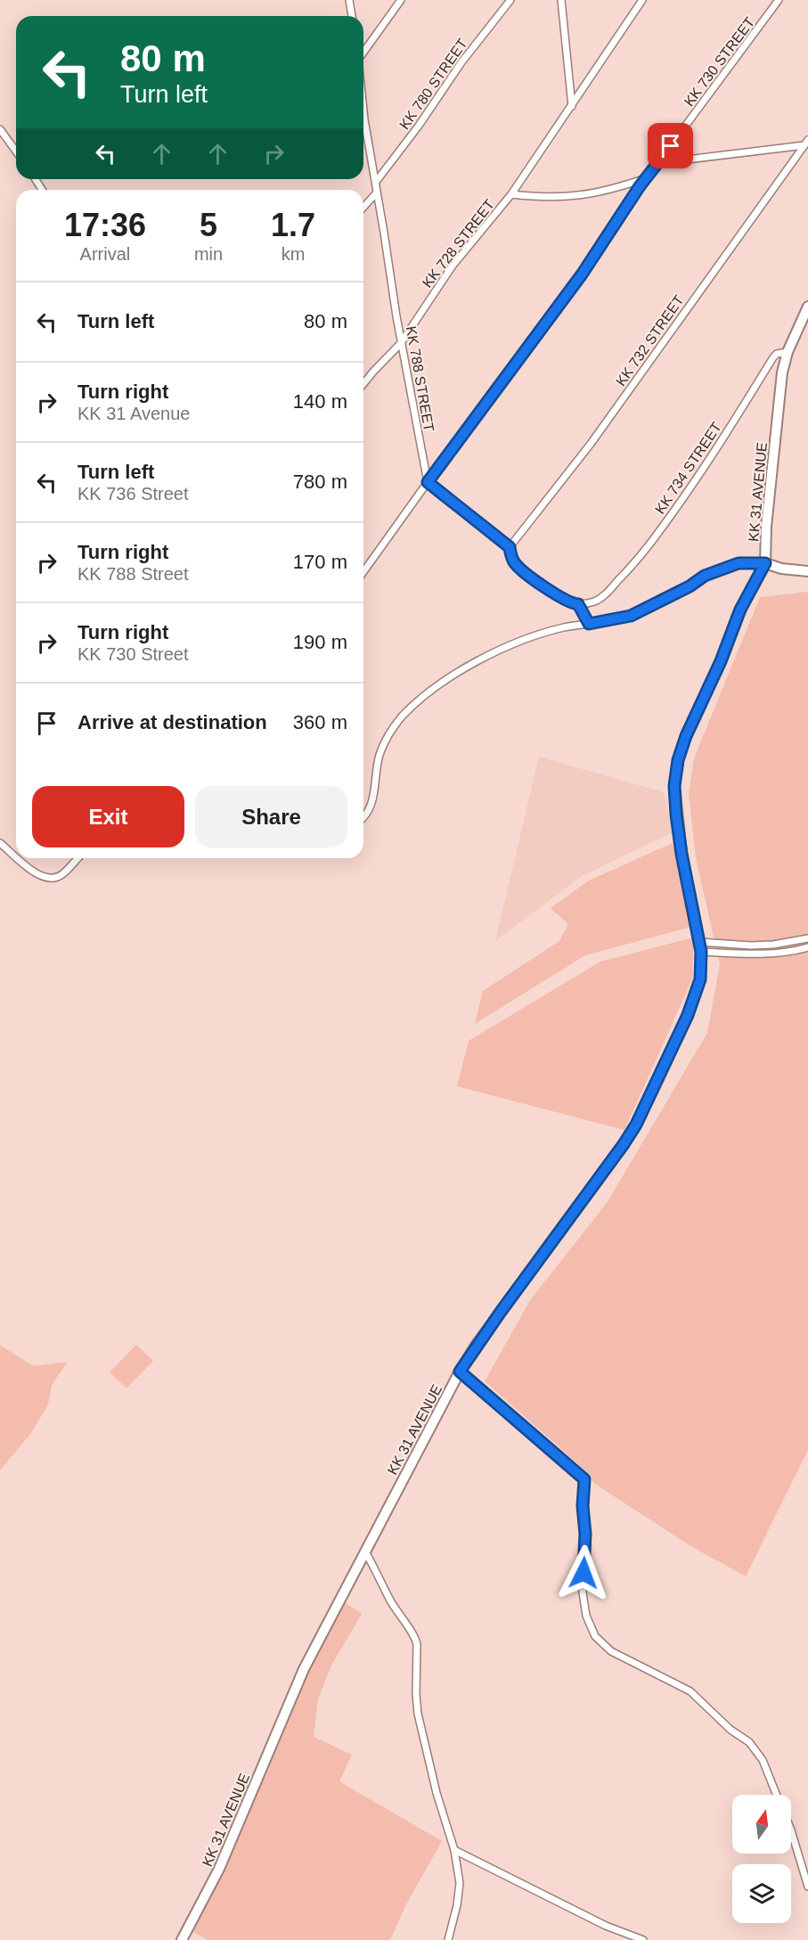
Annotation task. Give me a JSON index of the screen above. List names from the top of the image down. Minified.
{"streets":{"main road":["KK 31 AVENUE"],"street":["KK 730 STREET","KK 780 STREET","KK 728 STREET","KK 732 STREET","KK 788 STREET","KK 734 STREET"]},"crossings":[["KK 730 STREET","KK 732 STREET"],["KK 730 STREET","KK 788 STREET"],["KK 780 STREET","KK 788 STREET"],["KK 728 STREET","KK 788 STREET"],["KK 734 STREET","KK 31 AVENUE"]],"north":"top","page":{"turn":["80 m","Turn left"],"eta":["17:36","Arrival","5","min","1.7","km"],"list":[{"name":"Turn left","value":"80 m"},{"name":"Turn right","note":"KK 31 Avenue","value":"140 m"},{"name":"Turn left","note":"KK 736 Street","value":"780 m"},{"name":"Turn right","note":"KK 788 Street","value":"170 m"},{"name":"Turn right","note":"KK 730 Street","value":"190 m"},{"name":"Arrive at destination","value":"360 m"}],"buttons":["Exit","Share"]}}
